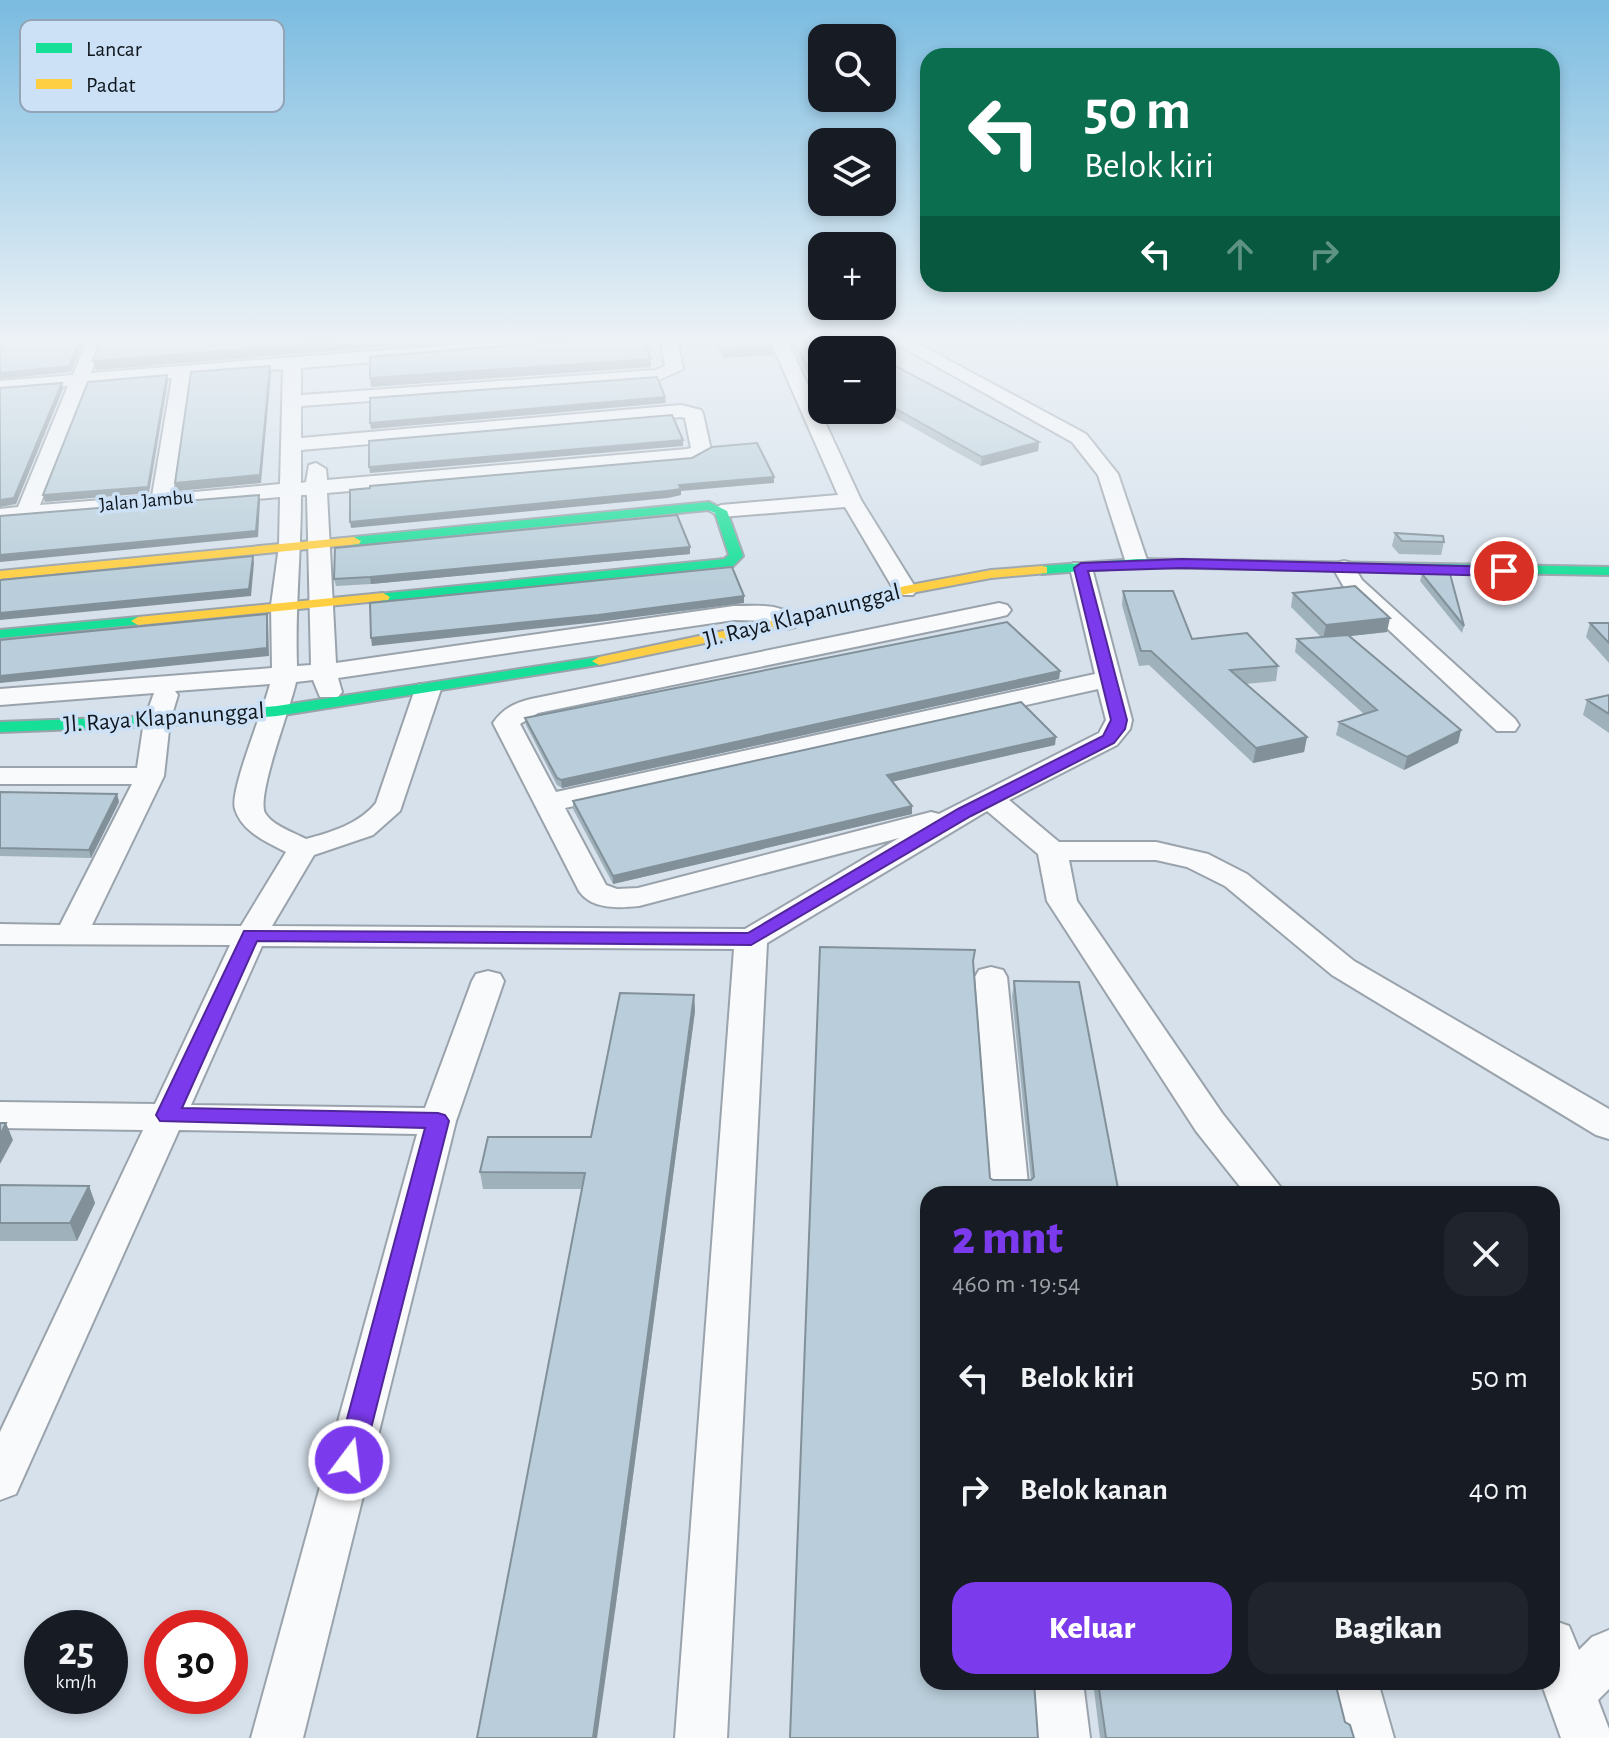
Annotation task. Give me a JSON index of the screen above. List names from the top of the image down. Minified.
{"streets":{"street":["Jalan Jambu","Jl. Raya Klapanunggal"]},"legend":["Lancar","Padat"],"page":{"map_buttons":["+","−"],"turn":["50 m","Belok kiri"],"heading":["2 mnt","460 m · 19:54"],"list":[{"name":"Belok kiri","value":"50 m"},{"name":"Belok kanan","value":"40 m"}],"buttons":["Keluar","Bagikan"],"speed":"25 km/h","limit":"30"}}
